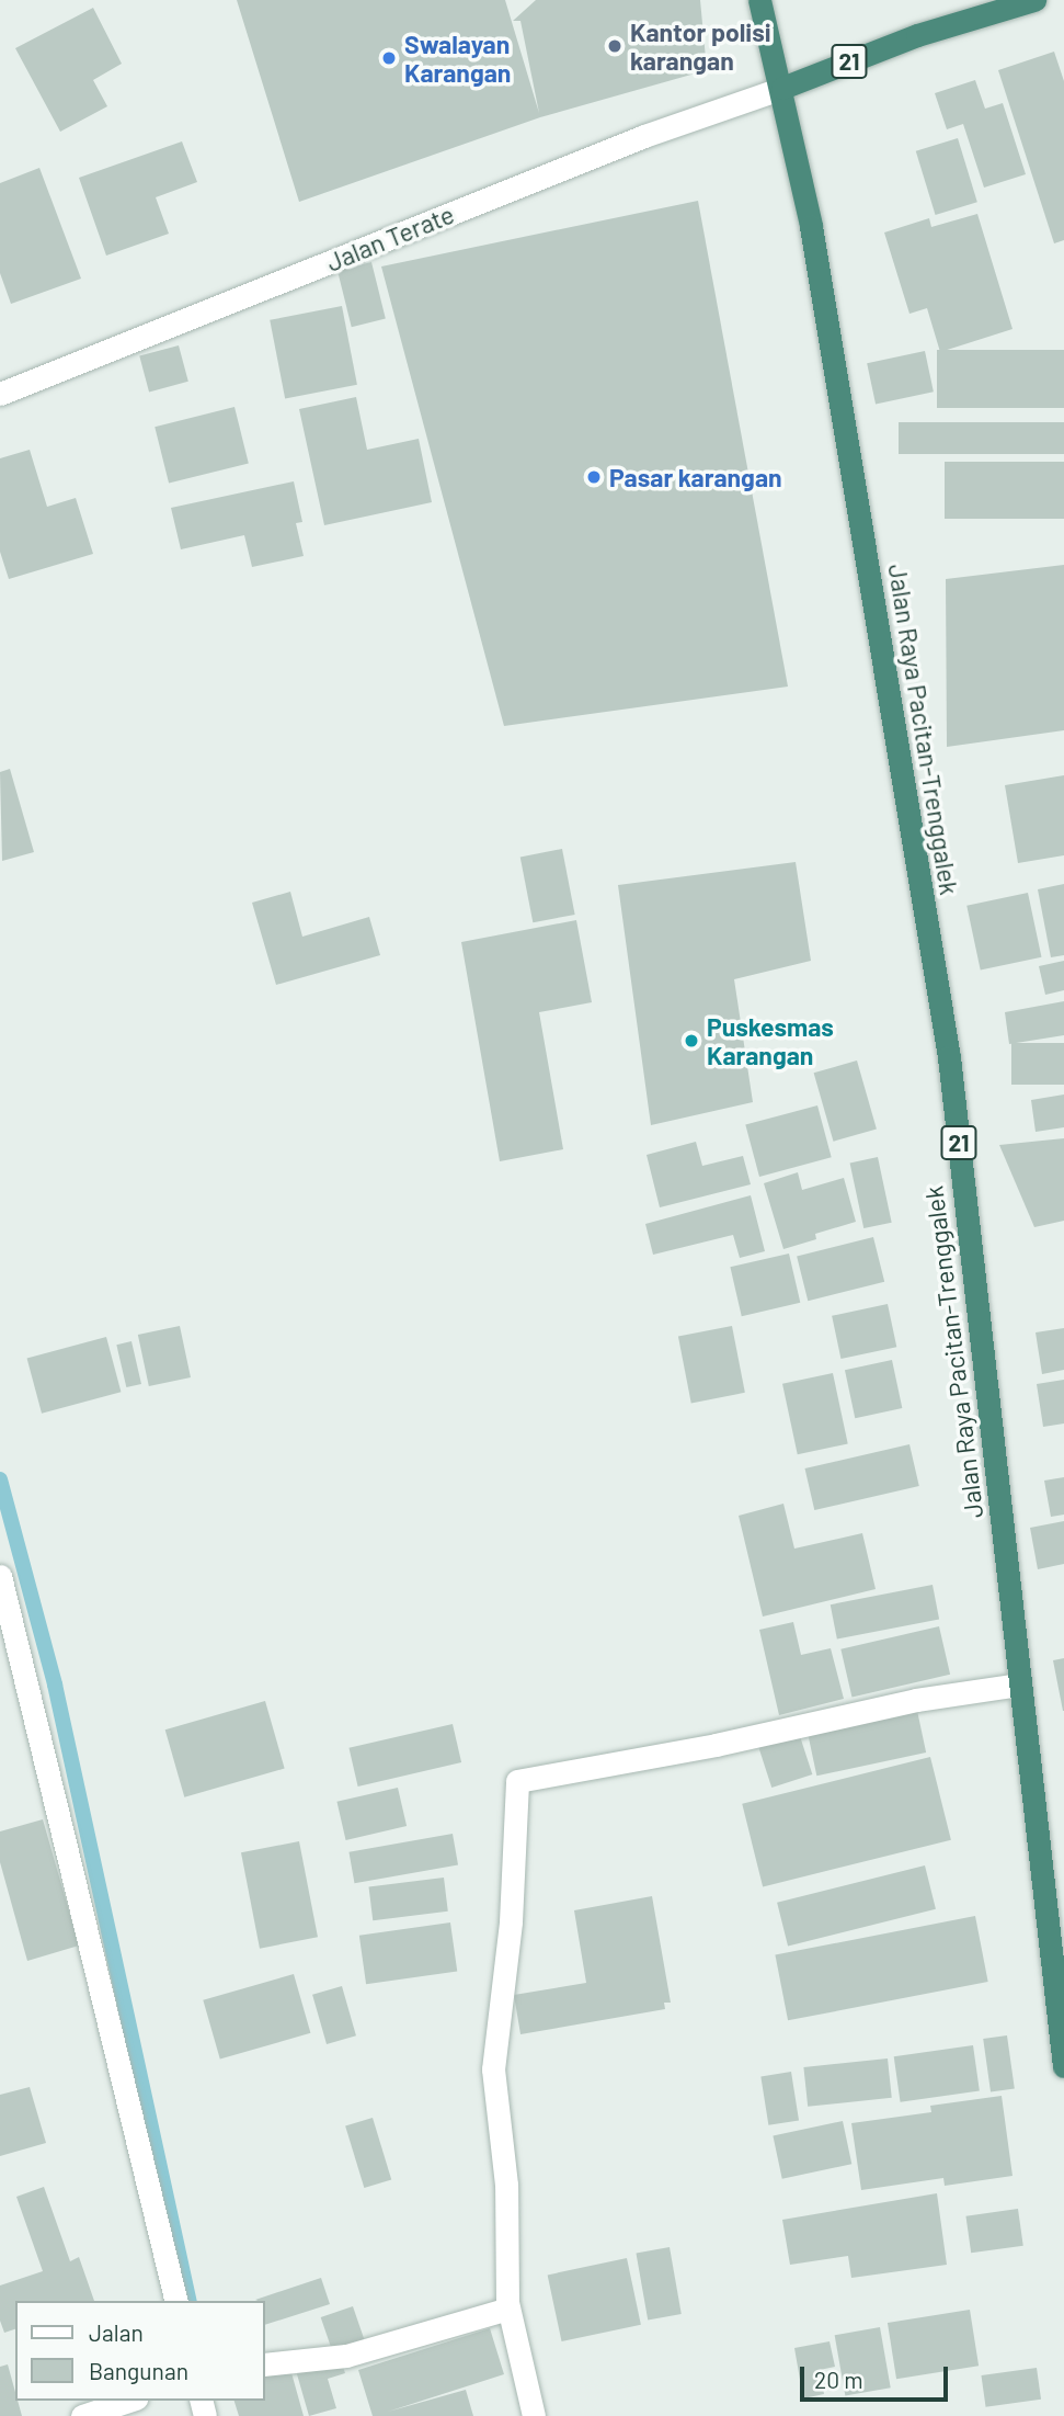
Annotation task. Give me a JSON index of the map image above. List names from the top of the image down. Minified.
{"streets":{"highway":["21","Jalan Raya Pacitan-Trenggalek"],"street":["Jalan Terate"]},"crossings":[["21","Jalan Terate"],["21","Jalan Raya Pacitan-Trenggalek"],["Jalan Terate","Jalan Raya Pacitan-Trenggalek"]],"places":["Kantor polisi karangan","Swalayan Karangan","Pasar karangan","Puskesmas Karangan"],"legend":["Jalan","Bangunan"],"scale_bar":"20 m"}
